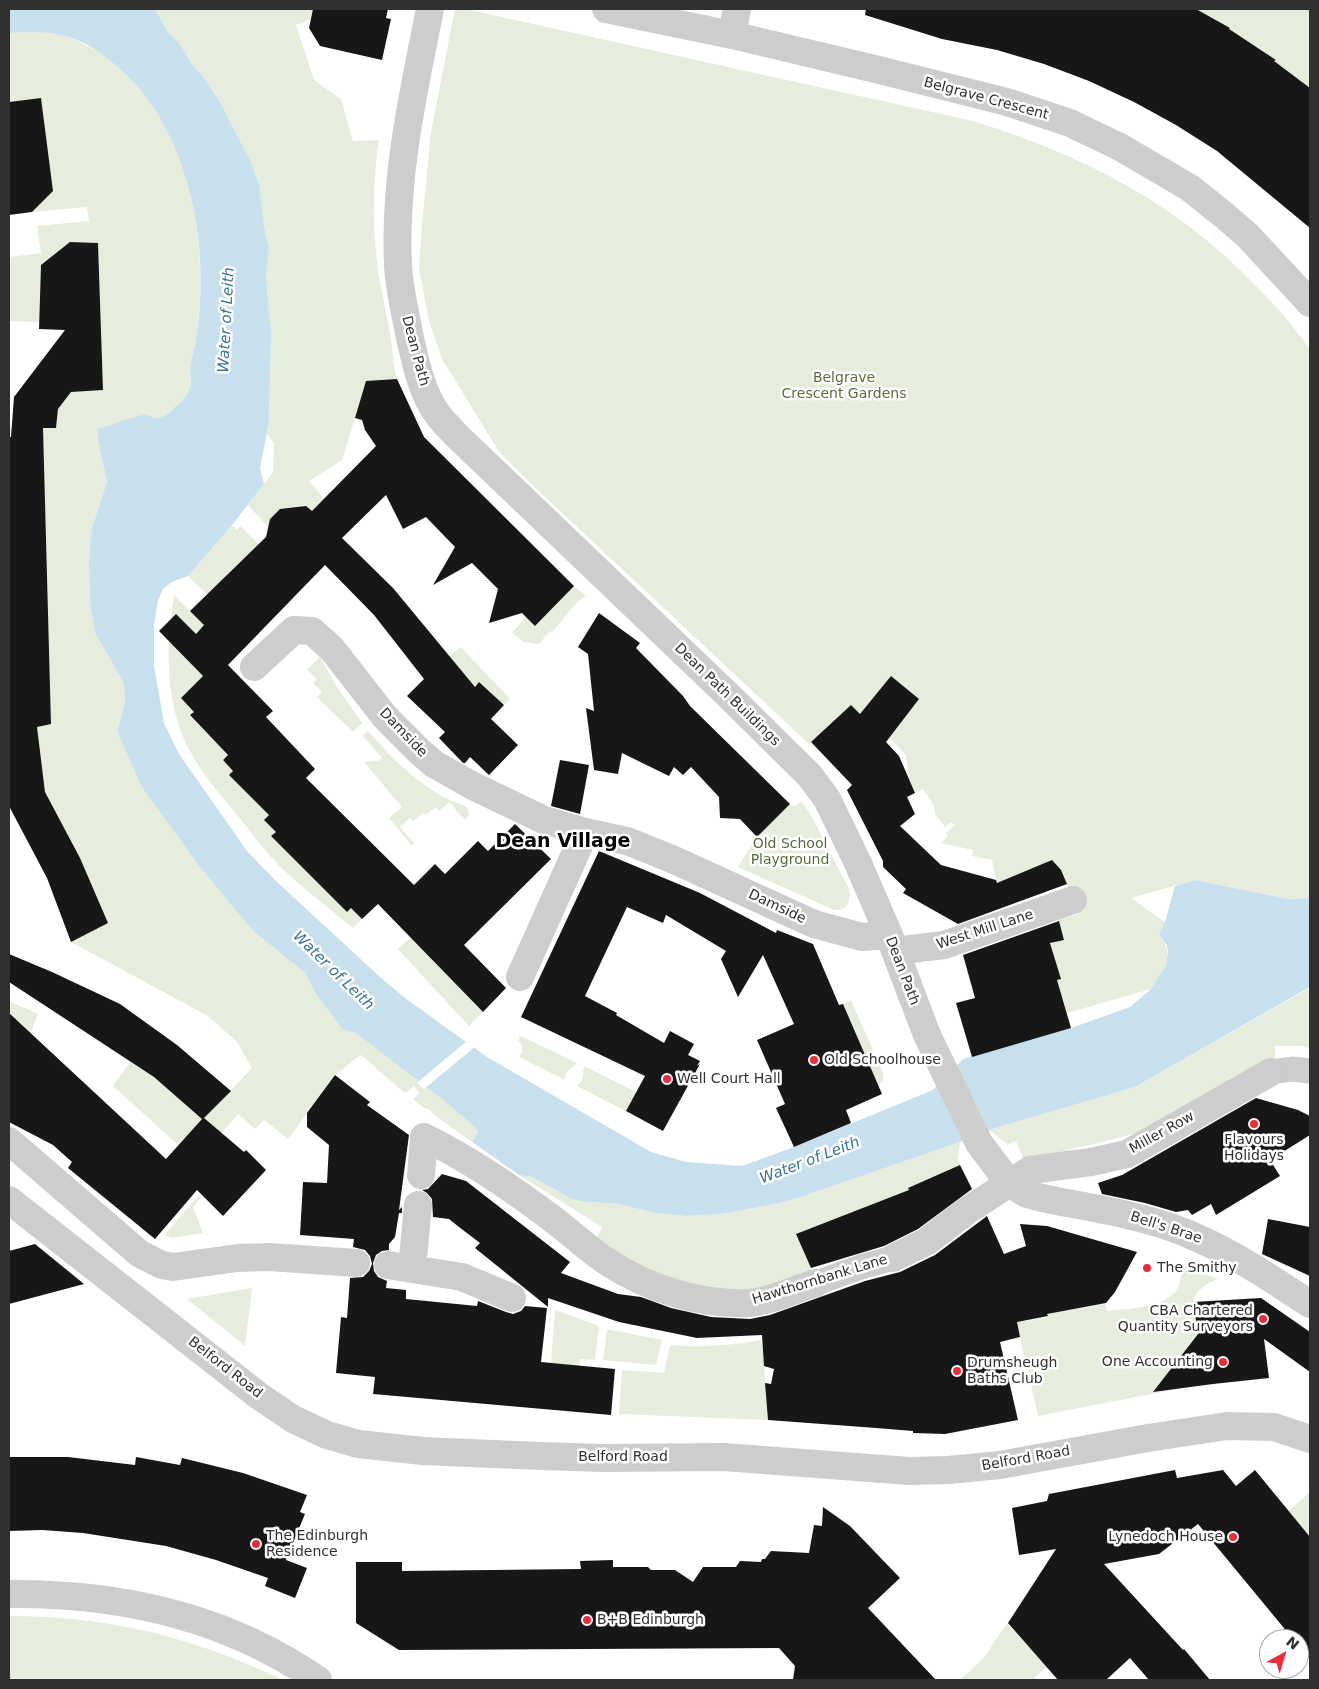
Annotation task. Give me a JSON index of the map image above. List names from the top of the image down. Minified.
{"streets":{"street":["Belgrave Crescent","Dean Path","Dean Path Buildings","Damside","West Mill Lane","Miller Row","Bell's Brae","Hawthornbank Lane","Belford Road"]},"crossings":[["Dean Path","Dean Path Buildings"],["Dean Path","Damside"],["Dean Path","West Mill Lane"],["Dean Path","Miller Row"],["Dean Path","Bell's Brae"],["Dean Path","Hawthornbank Lane"],["Damside","West Mill Lane"],["Miller Row","Bell's Brae"],["Miller Row","Hawthornbank Lane"],["Bell's Brae","Hawthornbank Lane"]],"districts":["Dean Village"],"water":["Water of Leith"],"parks":["Belgrave Crescent Gardens","Old School Playground"],"places":["Old Schoolhouse","Well Court Hall","Flavours Holidays","The Smithy","CBA Chartered Quantity Surveyors","One Accounting","Drumsheugh Baths Club","Lynedoch House","The Edinburgh Residence","B+B Edinburgh"],"north":"top right"}
